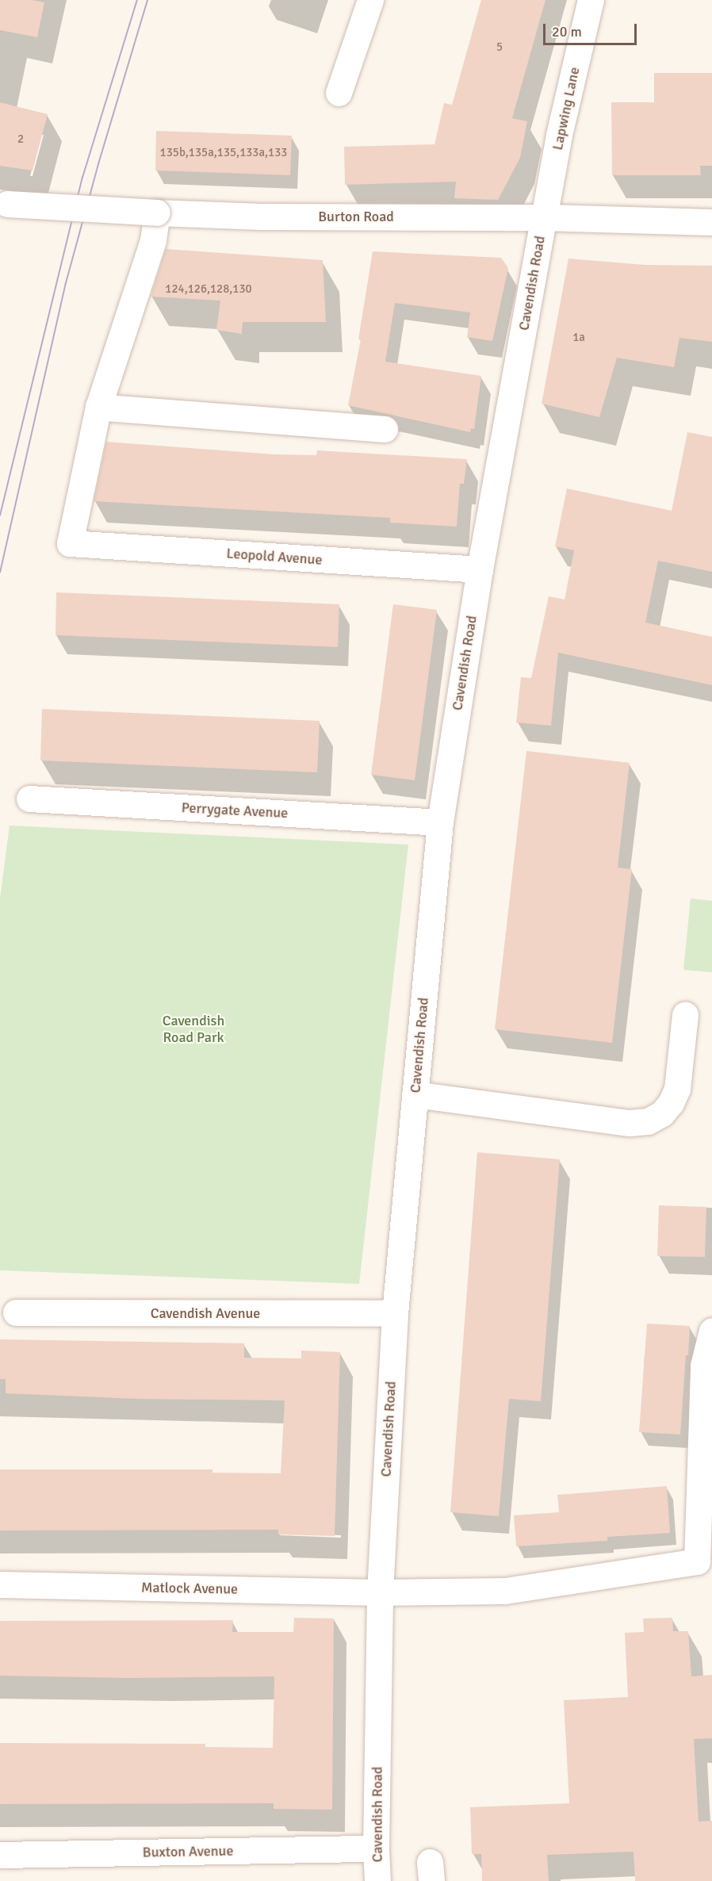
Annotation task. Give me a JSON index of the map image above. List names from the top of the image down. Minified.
{"streets":{"street":["Lapwing Lane","Burton Road","Cavendish Road","Leopold Avenue","Perrygate Avenue","Cavendish Avenue","Matlock Avenue","Buxton Avenue"]},"crossings":[["Lapwing Lane","Burton Road"],["Lapwing Lane","Cavendish Road"],["Burton Road","Cavendish Road"],["Cavendish Road","Leopold Avenue"],["Cavendish Road","Perrygate Avenue"],["Cavendish Road","Cavendish Avenue"],["Cavendish Road","Matlock Avenue"],["Cavendish Road","Buxton Avenue"]],"parks":["Cavendish Road Park"],"house_numbers":["5","2","135b,135a,135,133a,133","124,126,128,130","1a"],"scale_bar":"20 m"}
